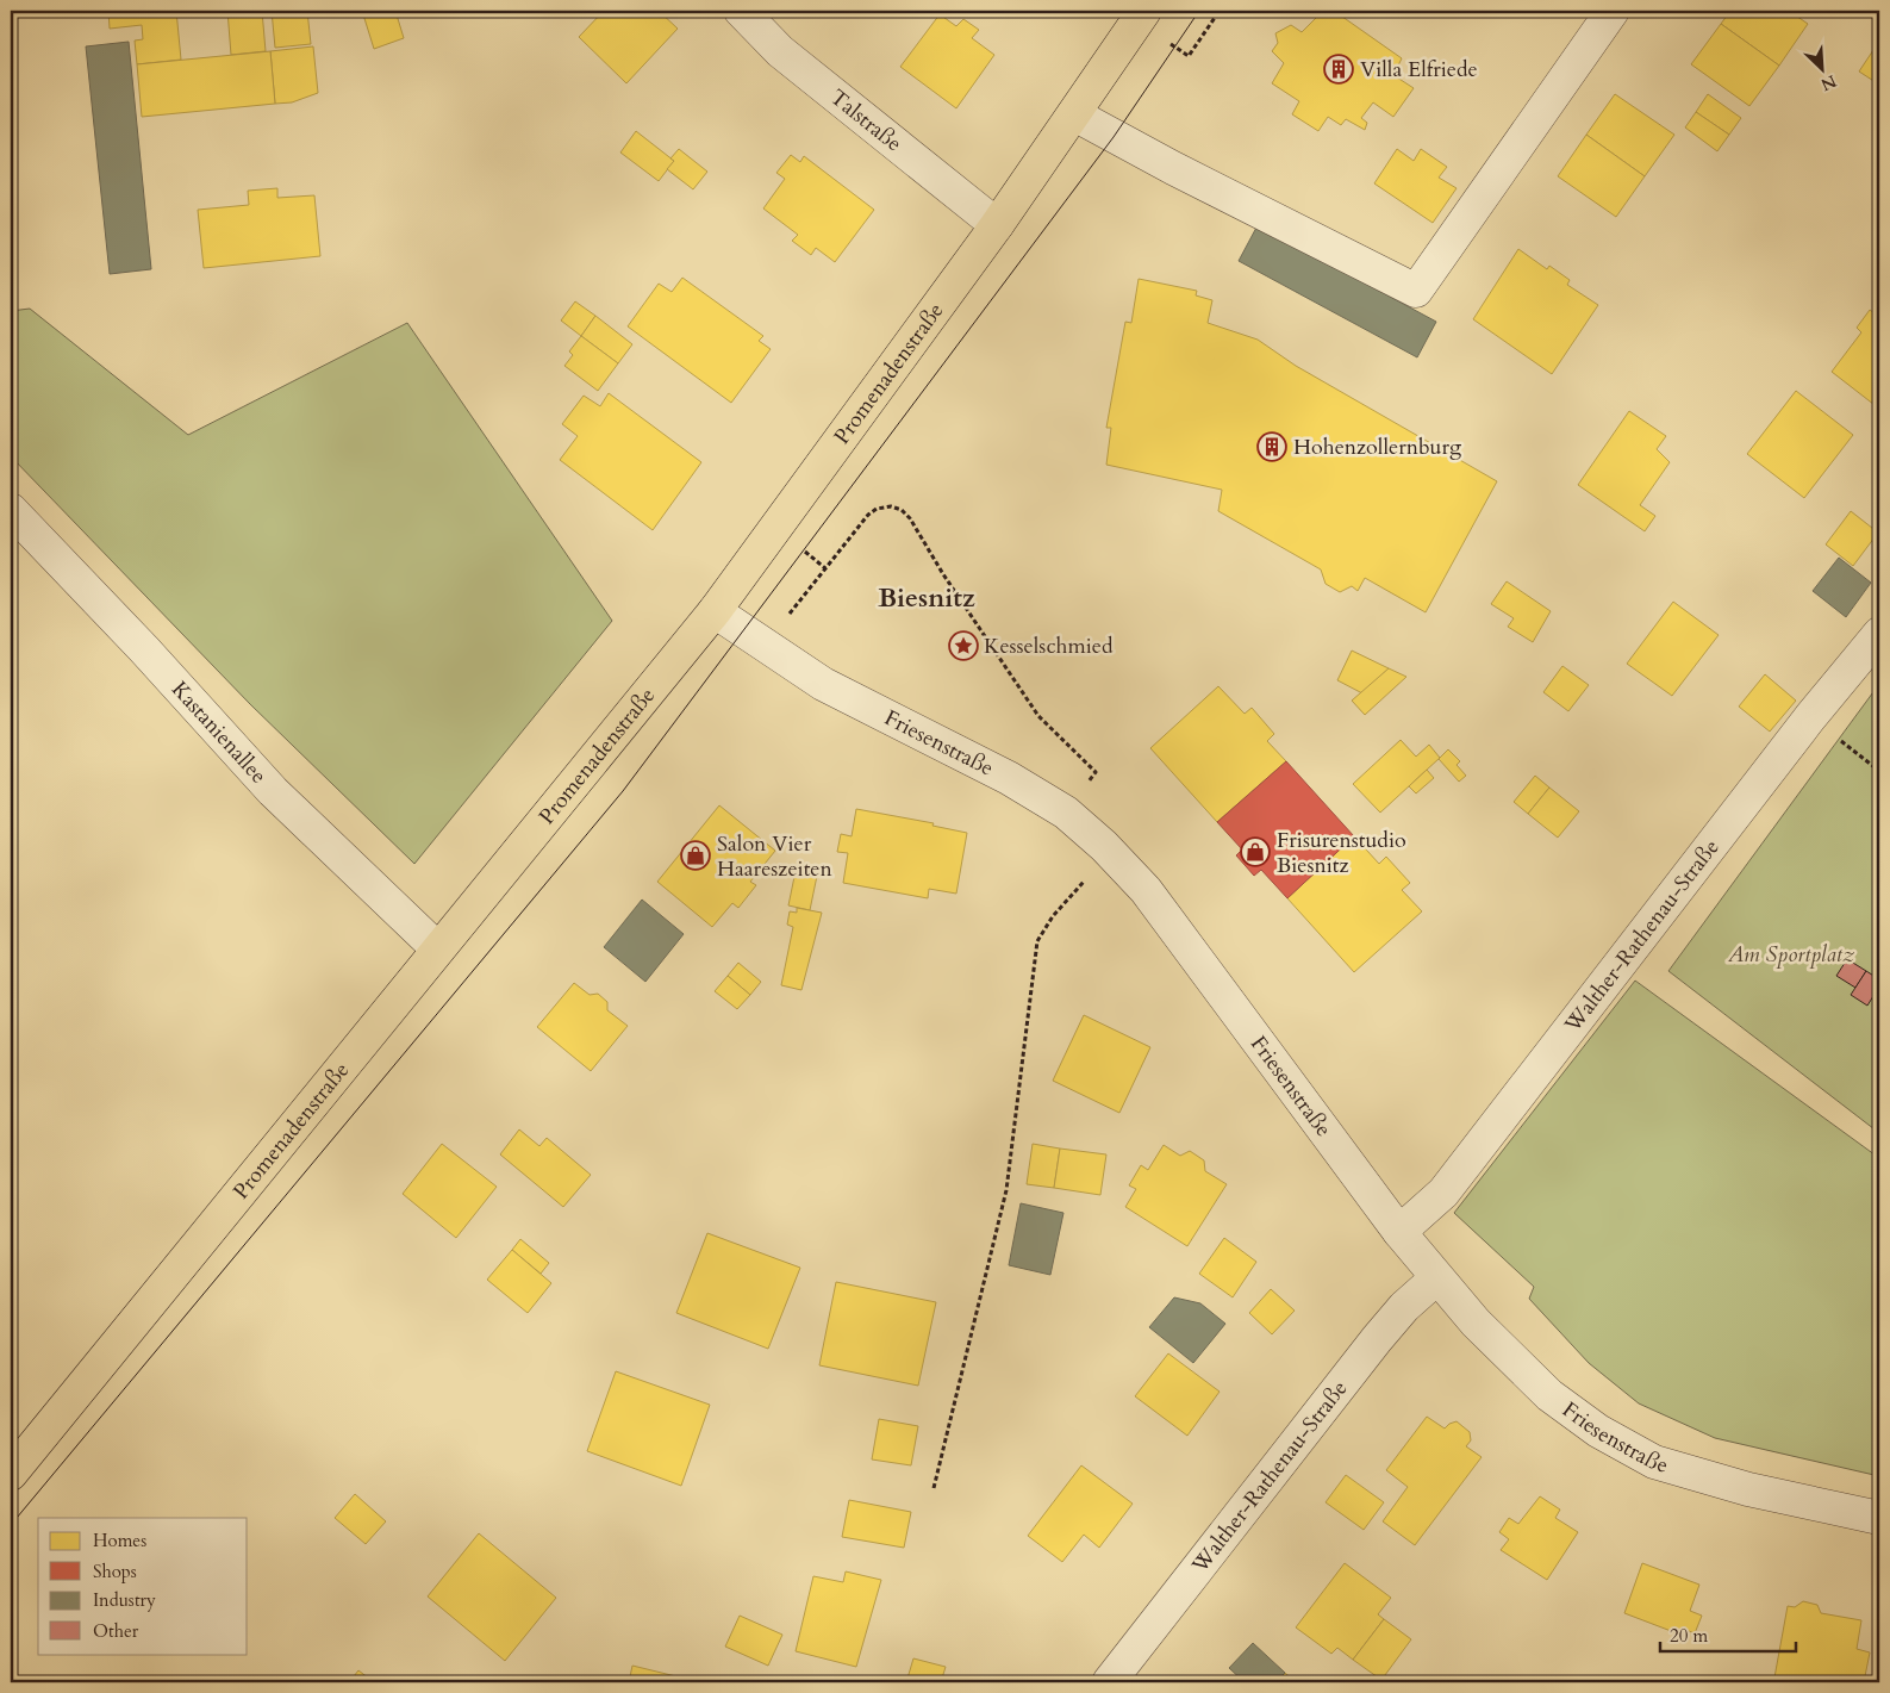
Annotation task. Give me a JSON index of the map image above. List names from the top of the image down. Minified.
{"streets":{"main road":["Promenadenstraße"],"street":["Talstraße","Kastanienallee","Friesenstraße","Walther-Rathenau-Straße"]},"crossings":[["Talstraße","Promenadenstraße"],["Promenadenstraße","Kastanienallee"],["Promenadenstraße","Friesenstraße"],["Friesenstraße","Walther-Rathenau-Straße"]],"districts":["Biesnitz"],"parks":["Am Sportplatz"],"places":{"building":["Villa Elfriede","Hohenzollernburg"],"place":["Kesselschmied"],"shop":["Frisurenstudio Biesnitz","Salon Vier Haareszeiten"]},"legend":["Homes","Shops","Industry","Other"],"scale_bar":"20 m","north":"bottom right"}
